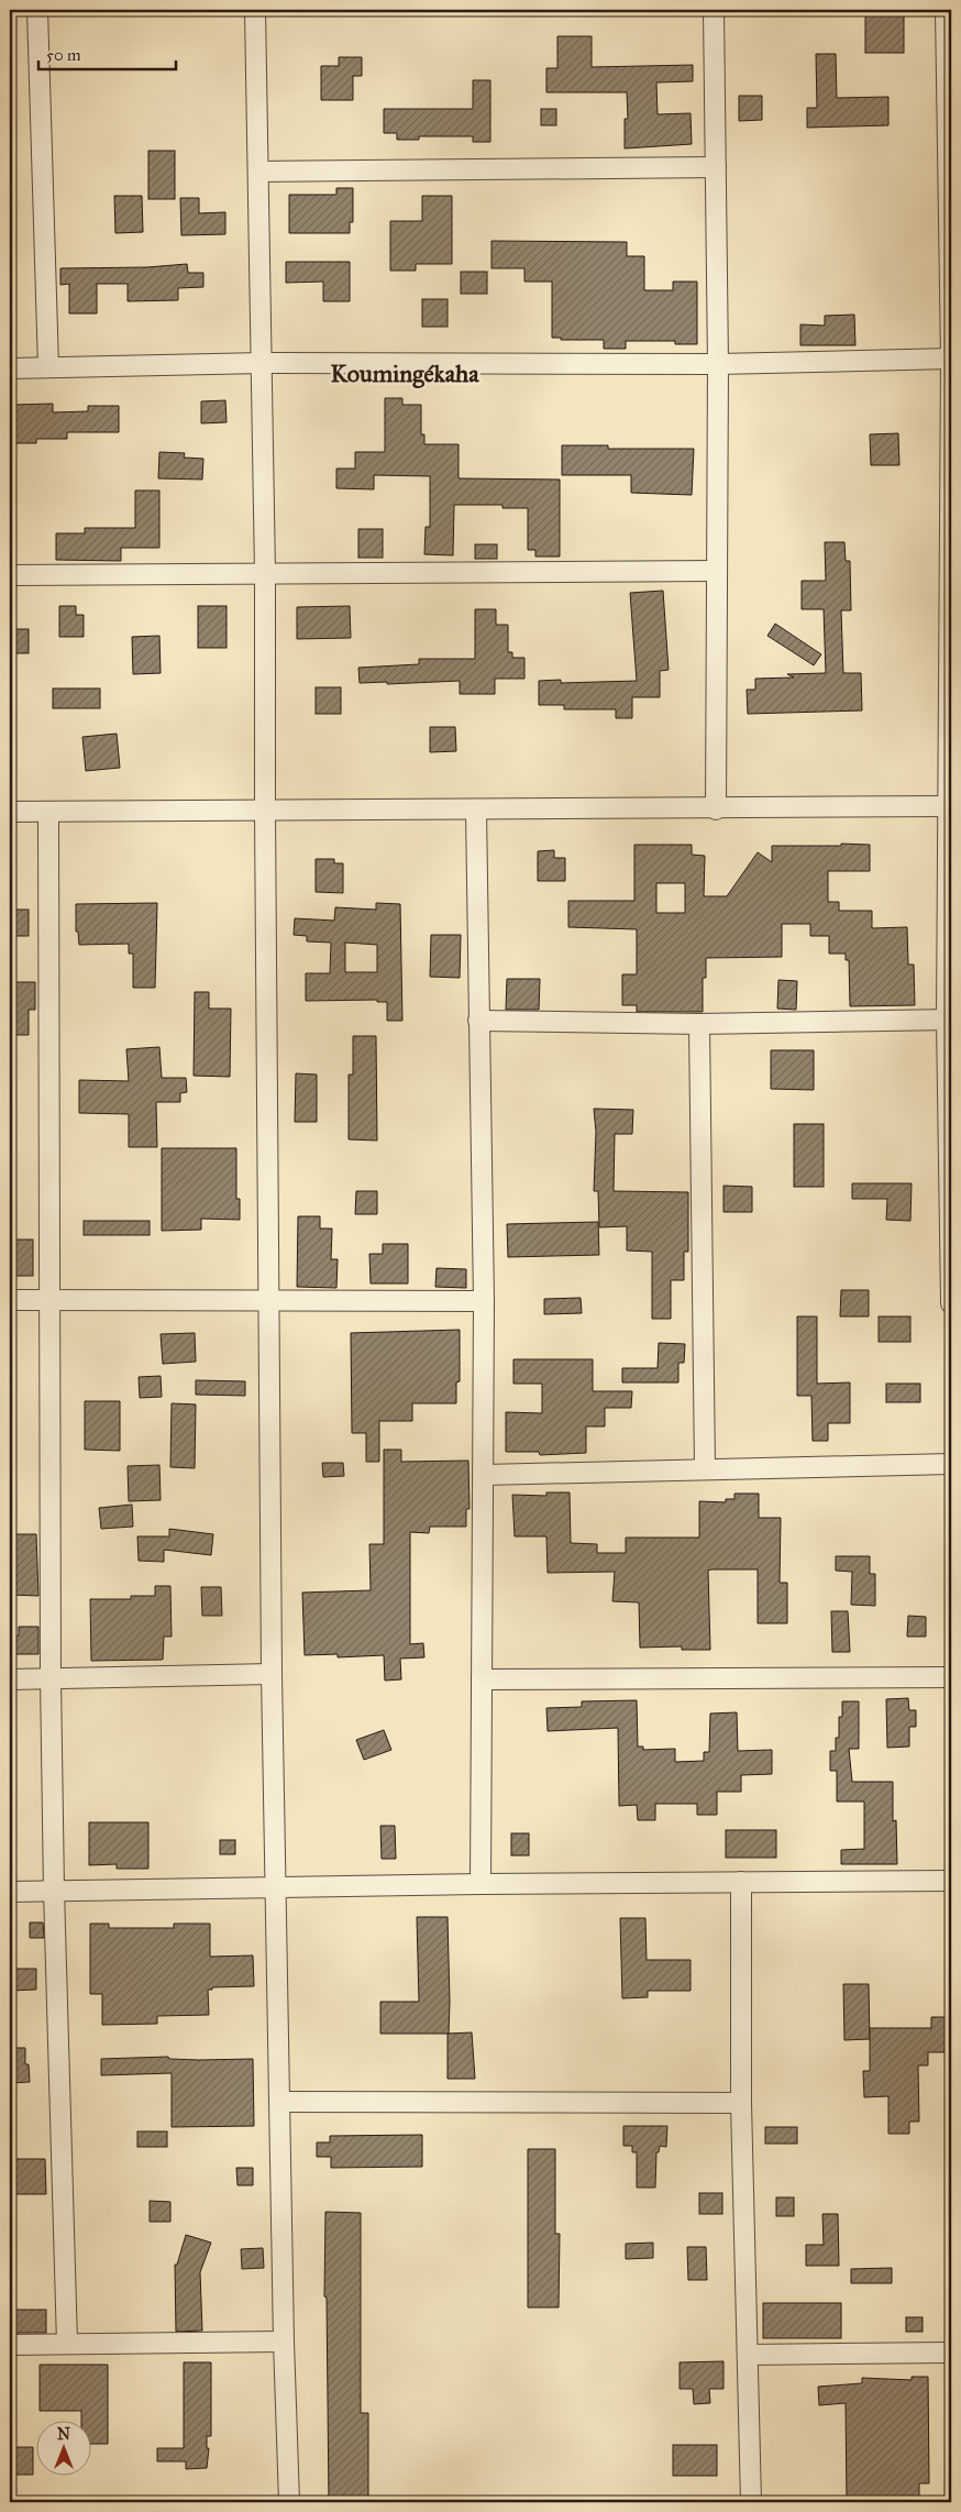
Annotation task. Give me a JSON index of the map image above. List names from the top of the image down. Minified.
{"districts":["Koumingékaha"],"scale_bar":"50 m","north":"top"}
